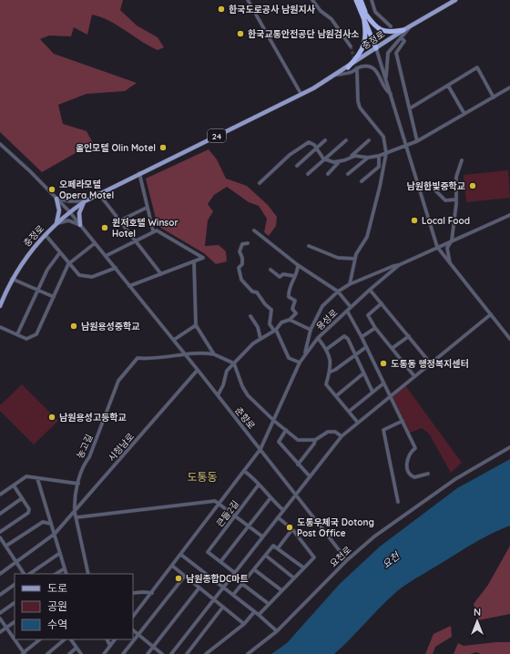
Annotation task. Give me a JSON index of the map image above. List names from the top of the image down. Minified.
{"streets":{"main road":["충정로","24"],"street":["용성로","춘향로","농고길","시청남로","큰들2길","요천로"]},"crossings":[["충정로","춘향로"],["용성로","춘향로"],["춘향로","농고길"],["춘향로","시청남로"],["춘향로","요천로"],["농고길","시청남로"]],"districts":["도통동"],"water":["요천"],"places":["한국도로공사 남원지사","한국교통안전공단 남원검사소","올인모텔 Olin Motel","남원한빛중학교","오페라모텔 Opera Motel","Local Food","윈저호텔 Winsor Hotel","남원용성중학교","도통동 행정복지센터","남원용성고등학교","도통우체국 Dotong Post Office","남원종합DC마트"],"legend":["도로","공원","수역"],"north":"top"}
